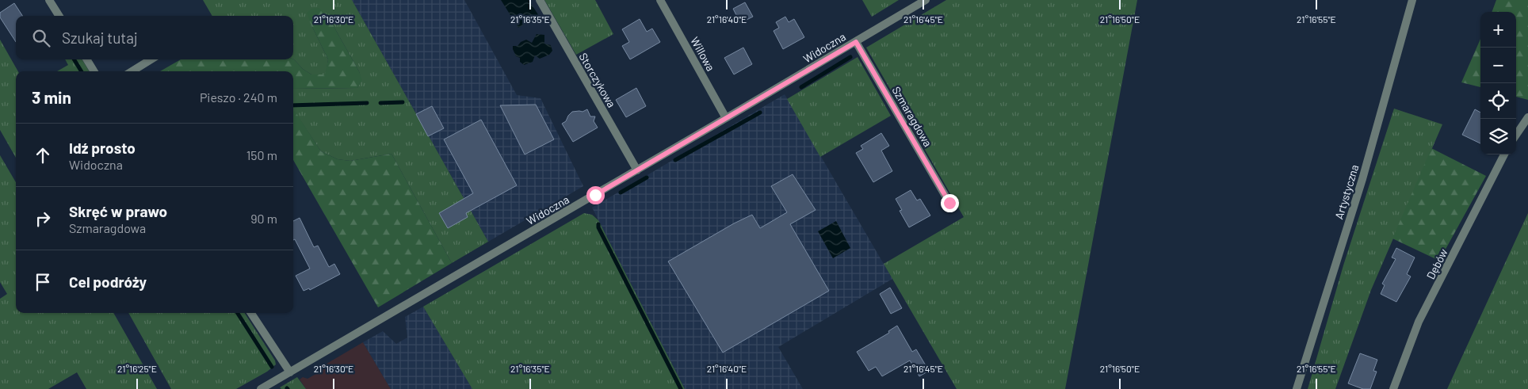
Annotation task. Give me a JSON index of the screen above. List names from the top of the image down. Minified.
{"streets":{"street":["Widoczna","Willowa","Storczykowa","Szmaragdowa","Artystyczna","Dębów"]},"crossings":[["Widoczna","Willowa"],["Widoczna","Storczykowa"],["Widoczna","Szmaragdowa"]],"page":{"map_buttons":["+","−"],"search":"Szukaj tutaj","heading":["3 min","Pieszo · 240 m"],"list":[["Idź prosto","Widoczna","150 m"],["Skręć w prawo","Szmaragdowa","90 m"],"Cel podróży"]},"coordinates":["21°16'30\"E","21°16'35\"E","21°16'40\"E","21°16'45\"E","21°16'50\"E","21°16'55\"E","21°16'25\"E"]}
